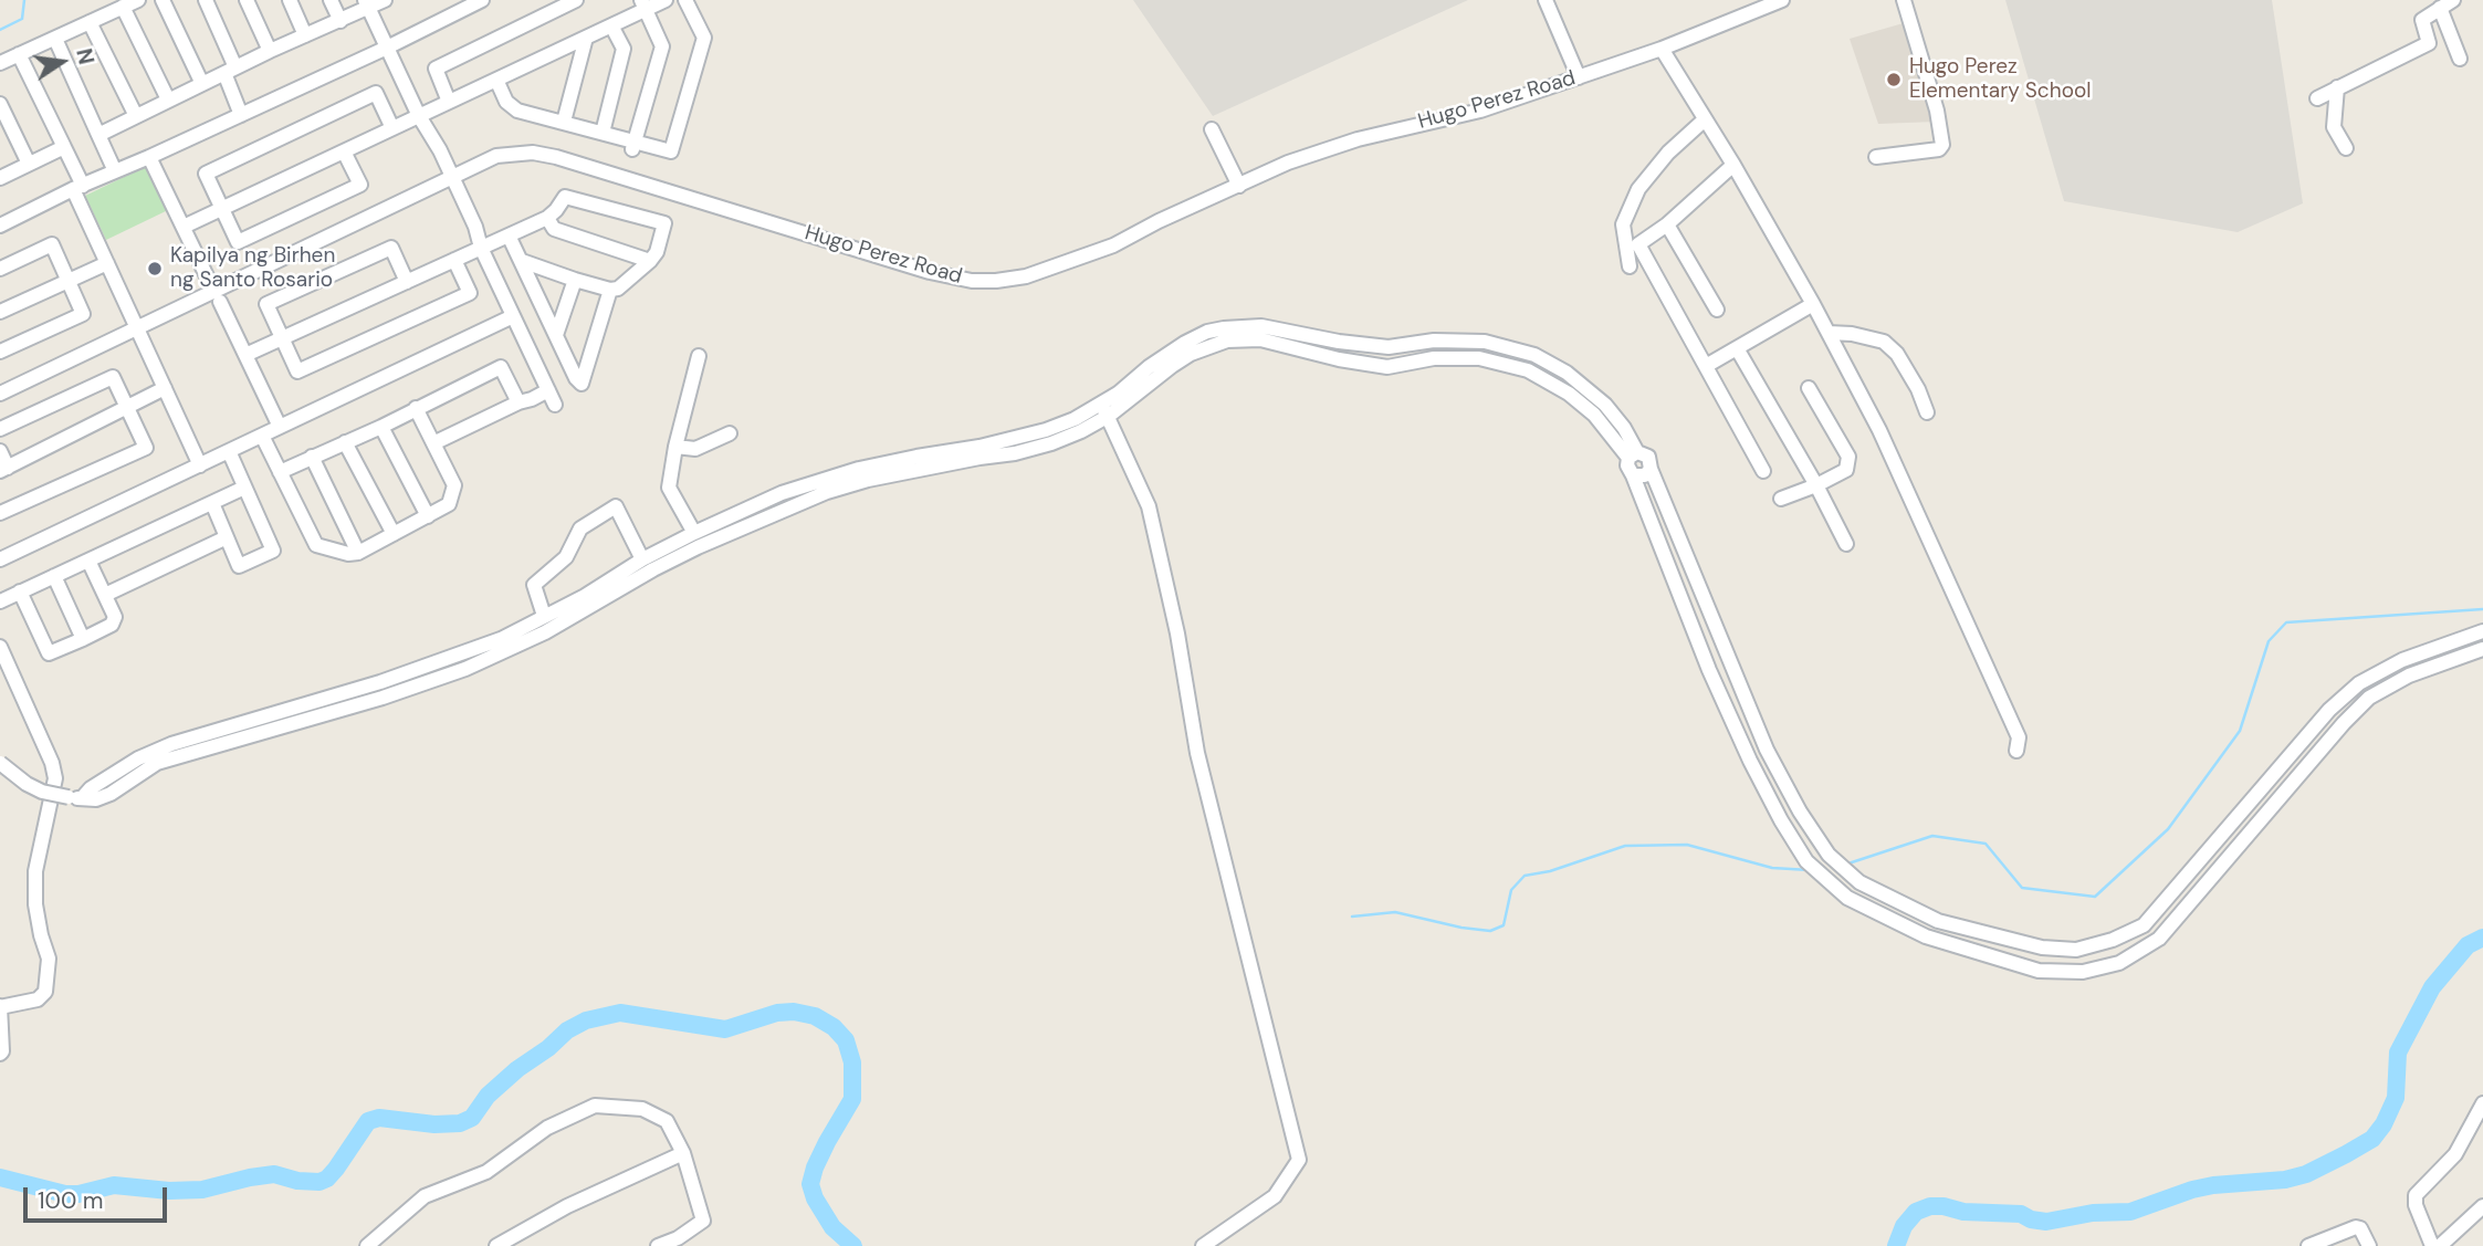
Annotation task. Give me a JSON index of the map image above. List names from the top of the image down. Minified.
{"streets":{"street":["Hugo Perez Road"]},"places":["Hugo Perez Elementary School","Kapilya ng Birhen ng Santo Rosario"],"scale_bar":"100 m","north":"right"}
